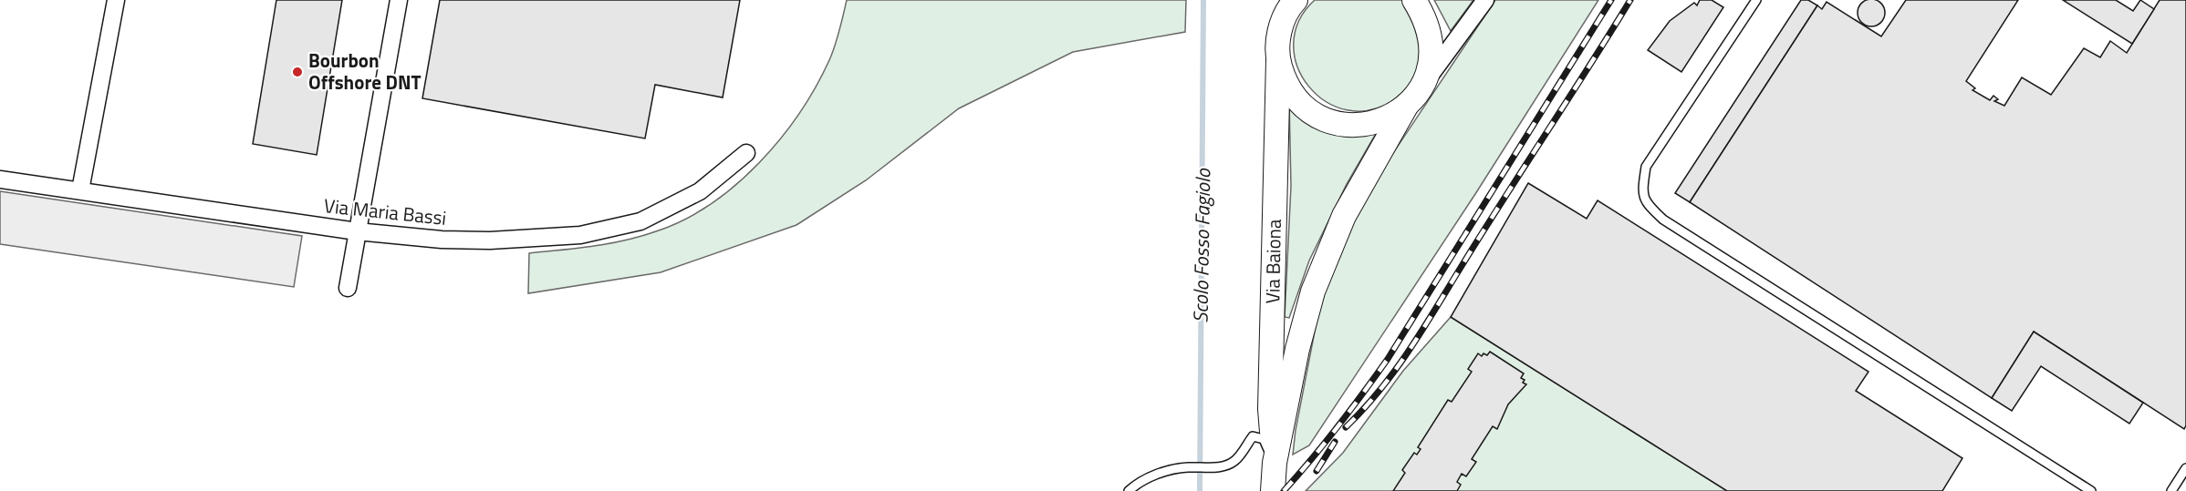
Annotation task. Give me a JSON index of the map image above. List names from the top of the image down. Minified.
{"streets":{"main road":["Via Baiona"],"street":["Via Maria Bassi"]},"water":["Scolo Fosso Fagiolo"],"places":["Bourbon Offshore DNT"]}
